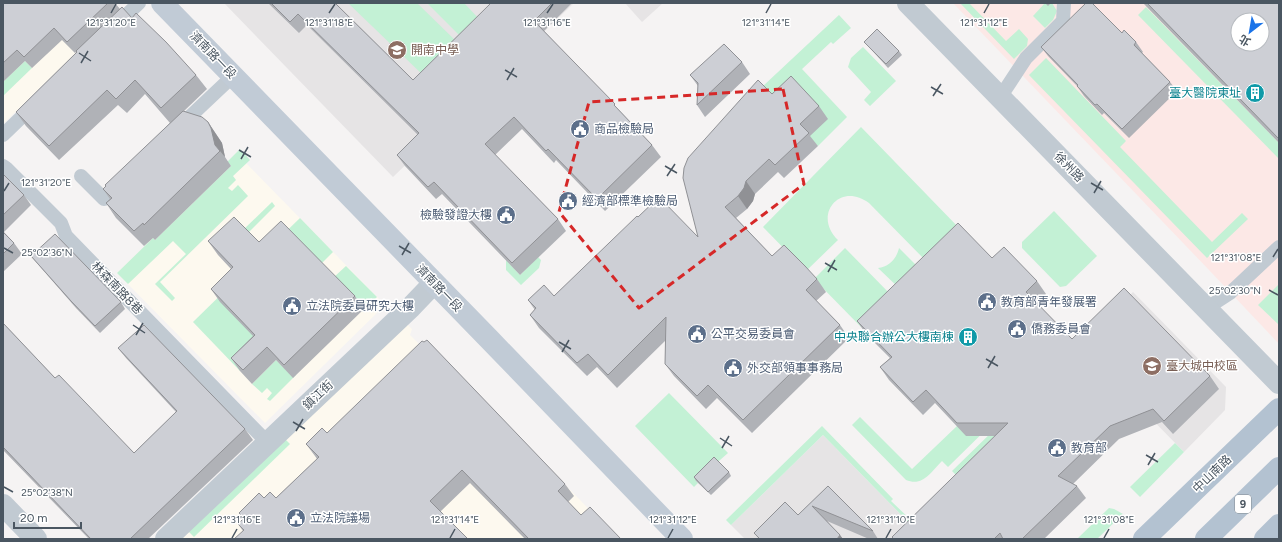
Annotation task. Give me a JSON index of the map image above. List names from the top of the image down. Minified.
{"streets":{"main road":["中山南路","9"],"street":["濟南路一段","徐州路","鎮江街"],"lane":["林森南路8巷"]},"crossings":[["濟南路一段","鎮江街"],["林森南路8巷","鎮江街"]],"places":{"school or university":["開南中學","臺大城中校區"],"building":["臺大醫院東址","中央聯合辦公大樓南棟"],"public building":["商品檢驗局","經濟部標準檢驗局","檢驗發證大樓","教育部青年發展署","立法院委員研究大樓","僑務委員會","公平交易委員會","外交部領事事務局","教育部","立法院議場"]},"scale_bar":"20 m","north":"bottom left","coordinates":["121°31'20\"E","121°31'18\"E","121°31'16\"E","121°31'14\"E","121°31'12\"E","25°02'36\"N","121°31'08\"E","25°02'30\"N","25°02'38\"N","121°31'10\"E"]}
